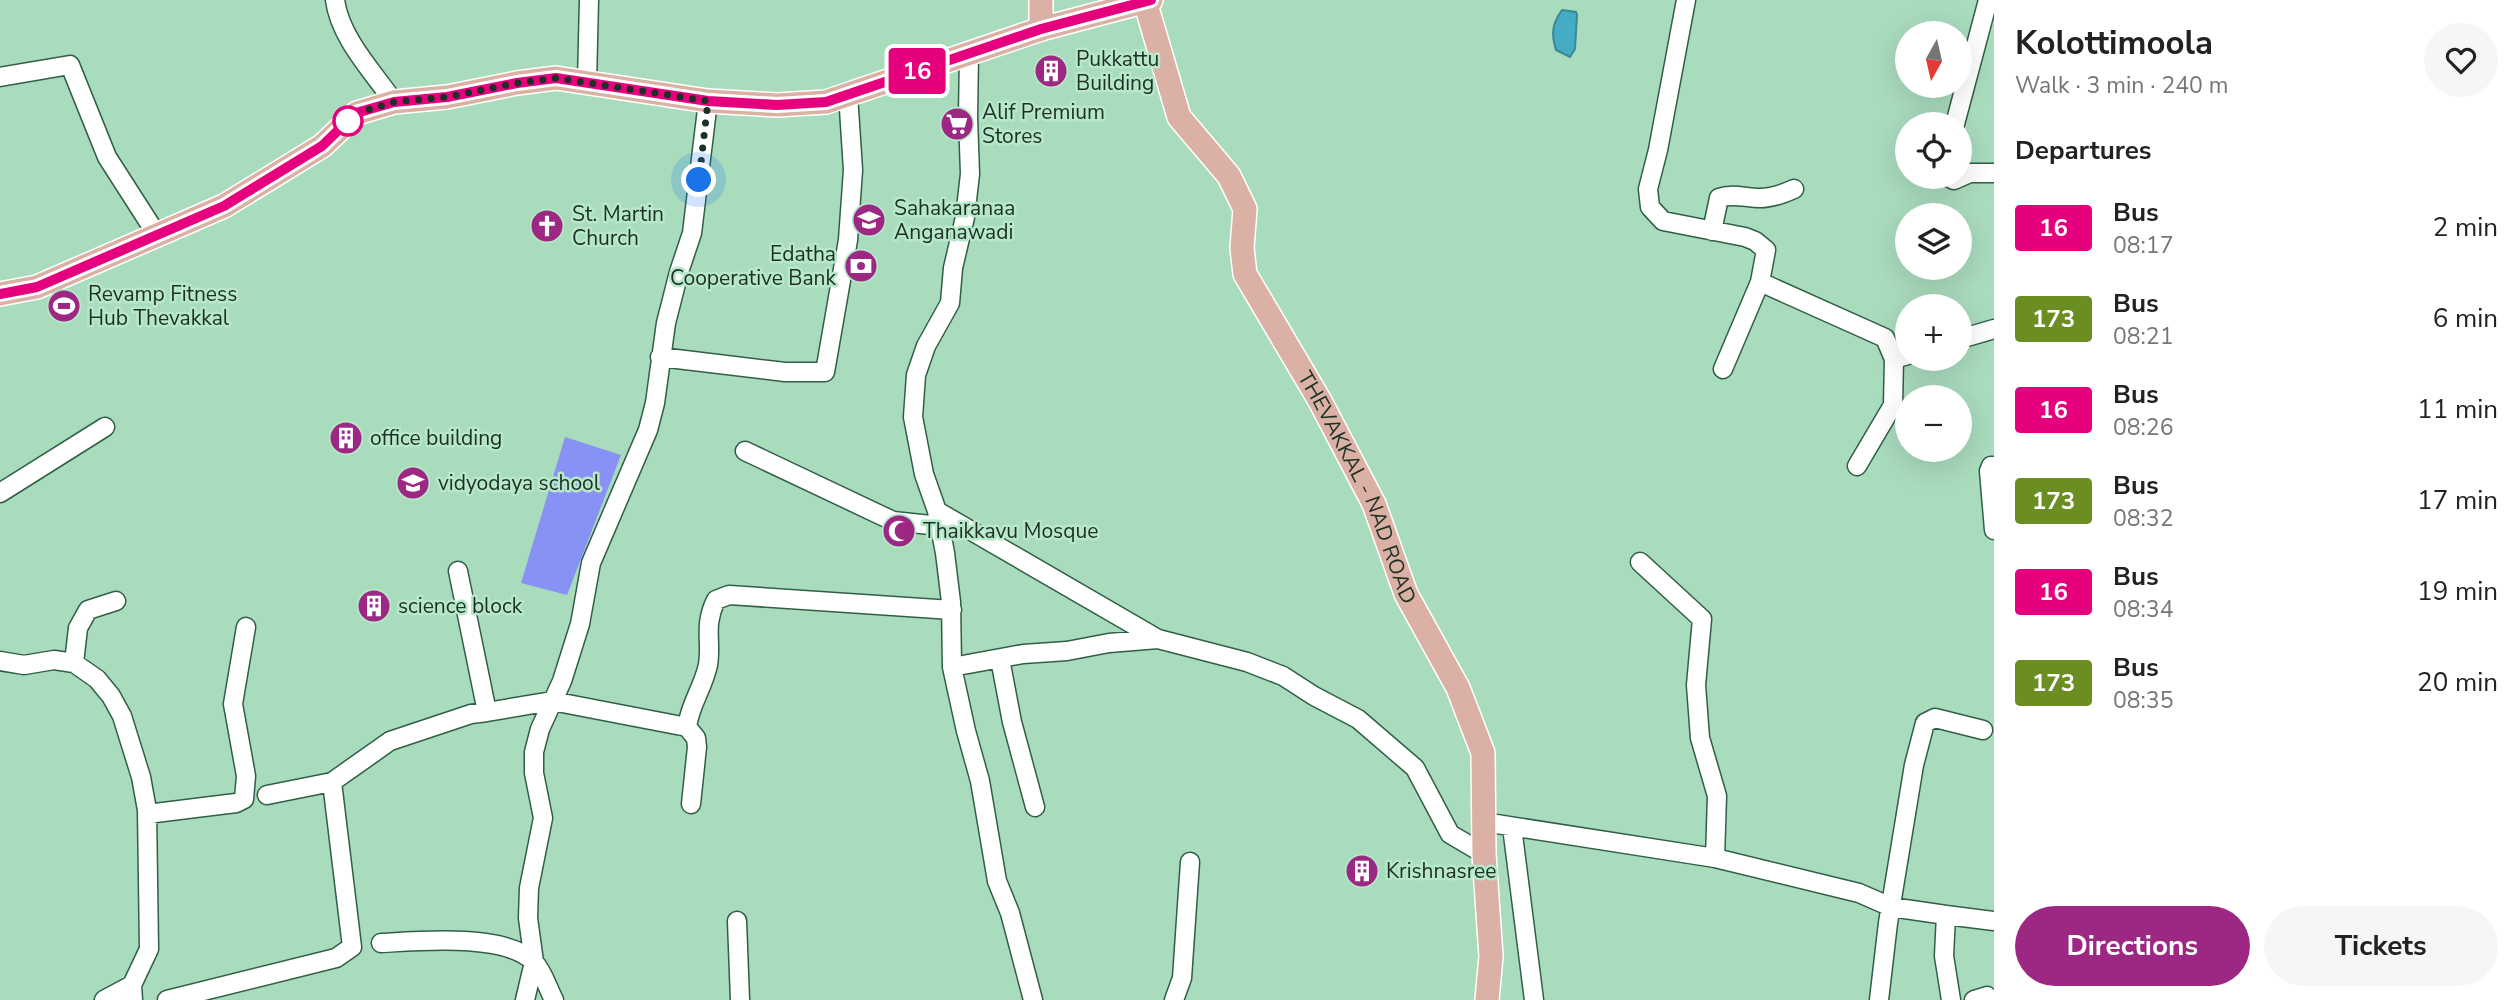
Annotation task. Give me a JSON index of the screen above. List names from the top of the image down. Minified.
{"streets":{"main road":["THEVAKKAL - NAD ROAD"]},"places":{"building":["Pukkattu Building","office building","science block","Krishnasree"],"supermarket":["Alif Premium Stores"],"school or university":["Sahakaranaa Anganawadi","vidyodaya school"],"church":["St. Martin Church"],"bank":["Edatha Cooperative Bank"],"sports":["Revamp Fitness Hub Thevakkal"],"mosque":["Thaikkavu Mosque"]},"lines":["bus line 16"],"north":"bottom","page":{"on_map":"16","heading":[["Kolottimoola","Walk · 3 min · 240 m"],"Departures"],"map_buttons":["+","−"],"list":[{"mark":"16","name":"Bus","note":"08:17","value":"2 min"},{"mark":"173","name":"Bus","note":"08:21","value":"6 min"},{"mark":"16","name":"Bus","note":"08:26","value":"11 min"},{"mark":"173","name":"Bus","note":"08:32","value":"17 min"},{"mark":"16","name":"Bus","note":"08:34","value":"19 min"},{"mark":"173","name":"Bus","note":"08:35","value":"20 min"}],"buttons":["Directions","Tickets"]}}
